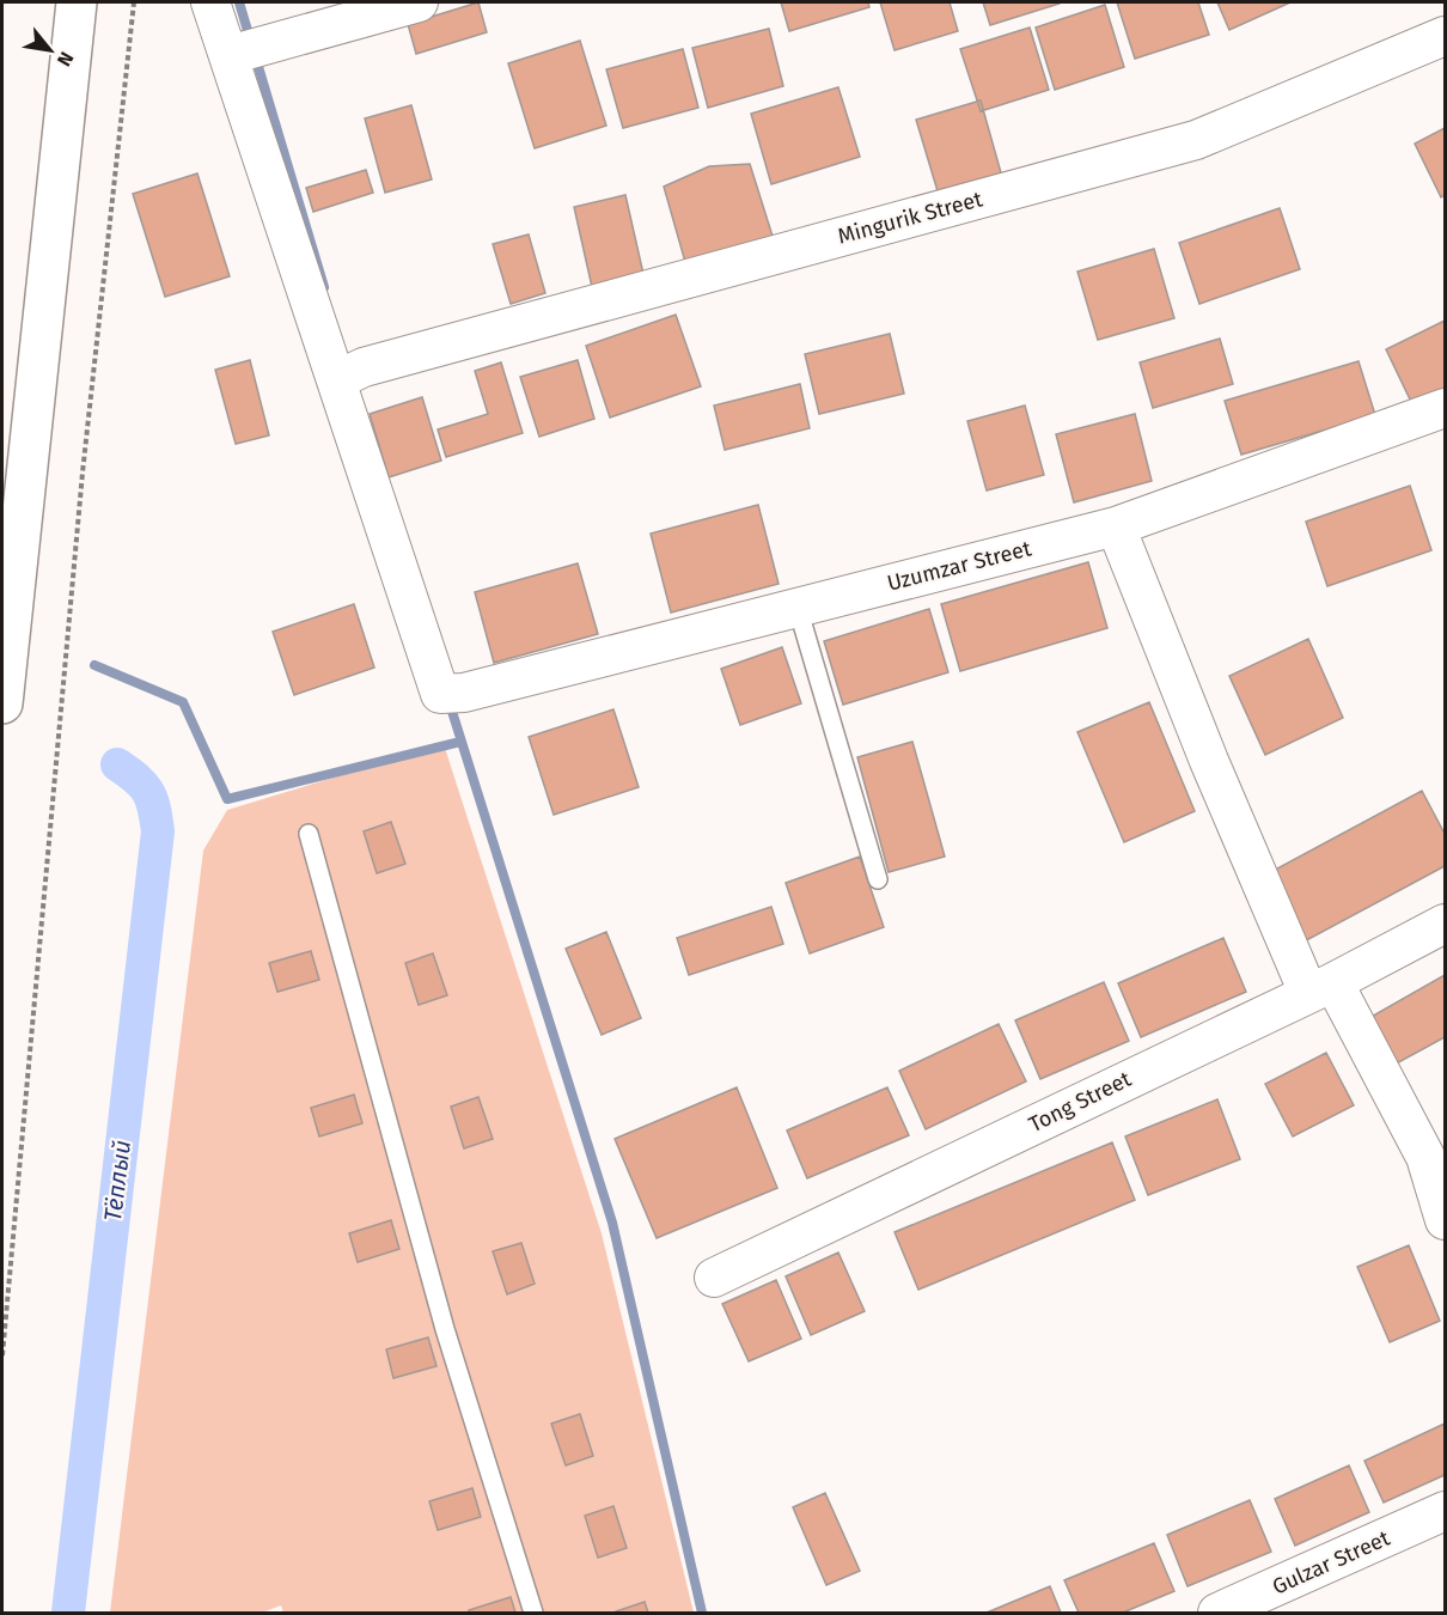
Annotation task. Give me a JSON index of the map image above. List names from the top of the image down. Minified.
{"streets":{"street":["Mingurik Street","Uzumzar Street","Tong Street","Gulzar Street"]},"crossings":[["Mingurik Street","Uzumzar Street"]],"water":["Тёплый"],"north":"bottom right"}
